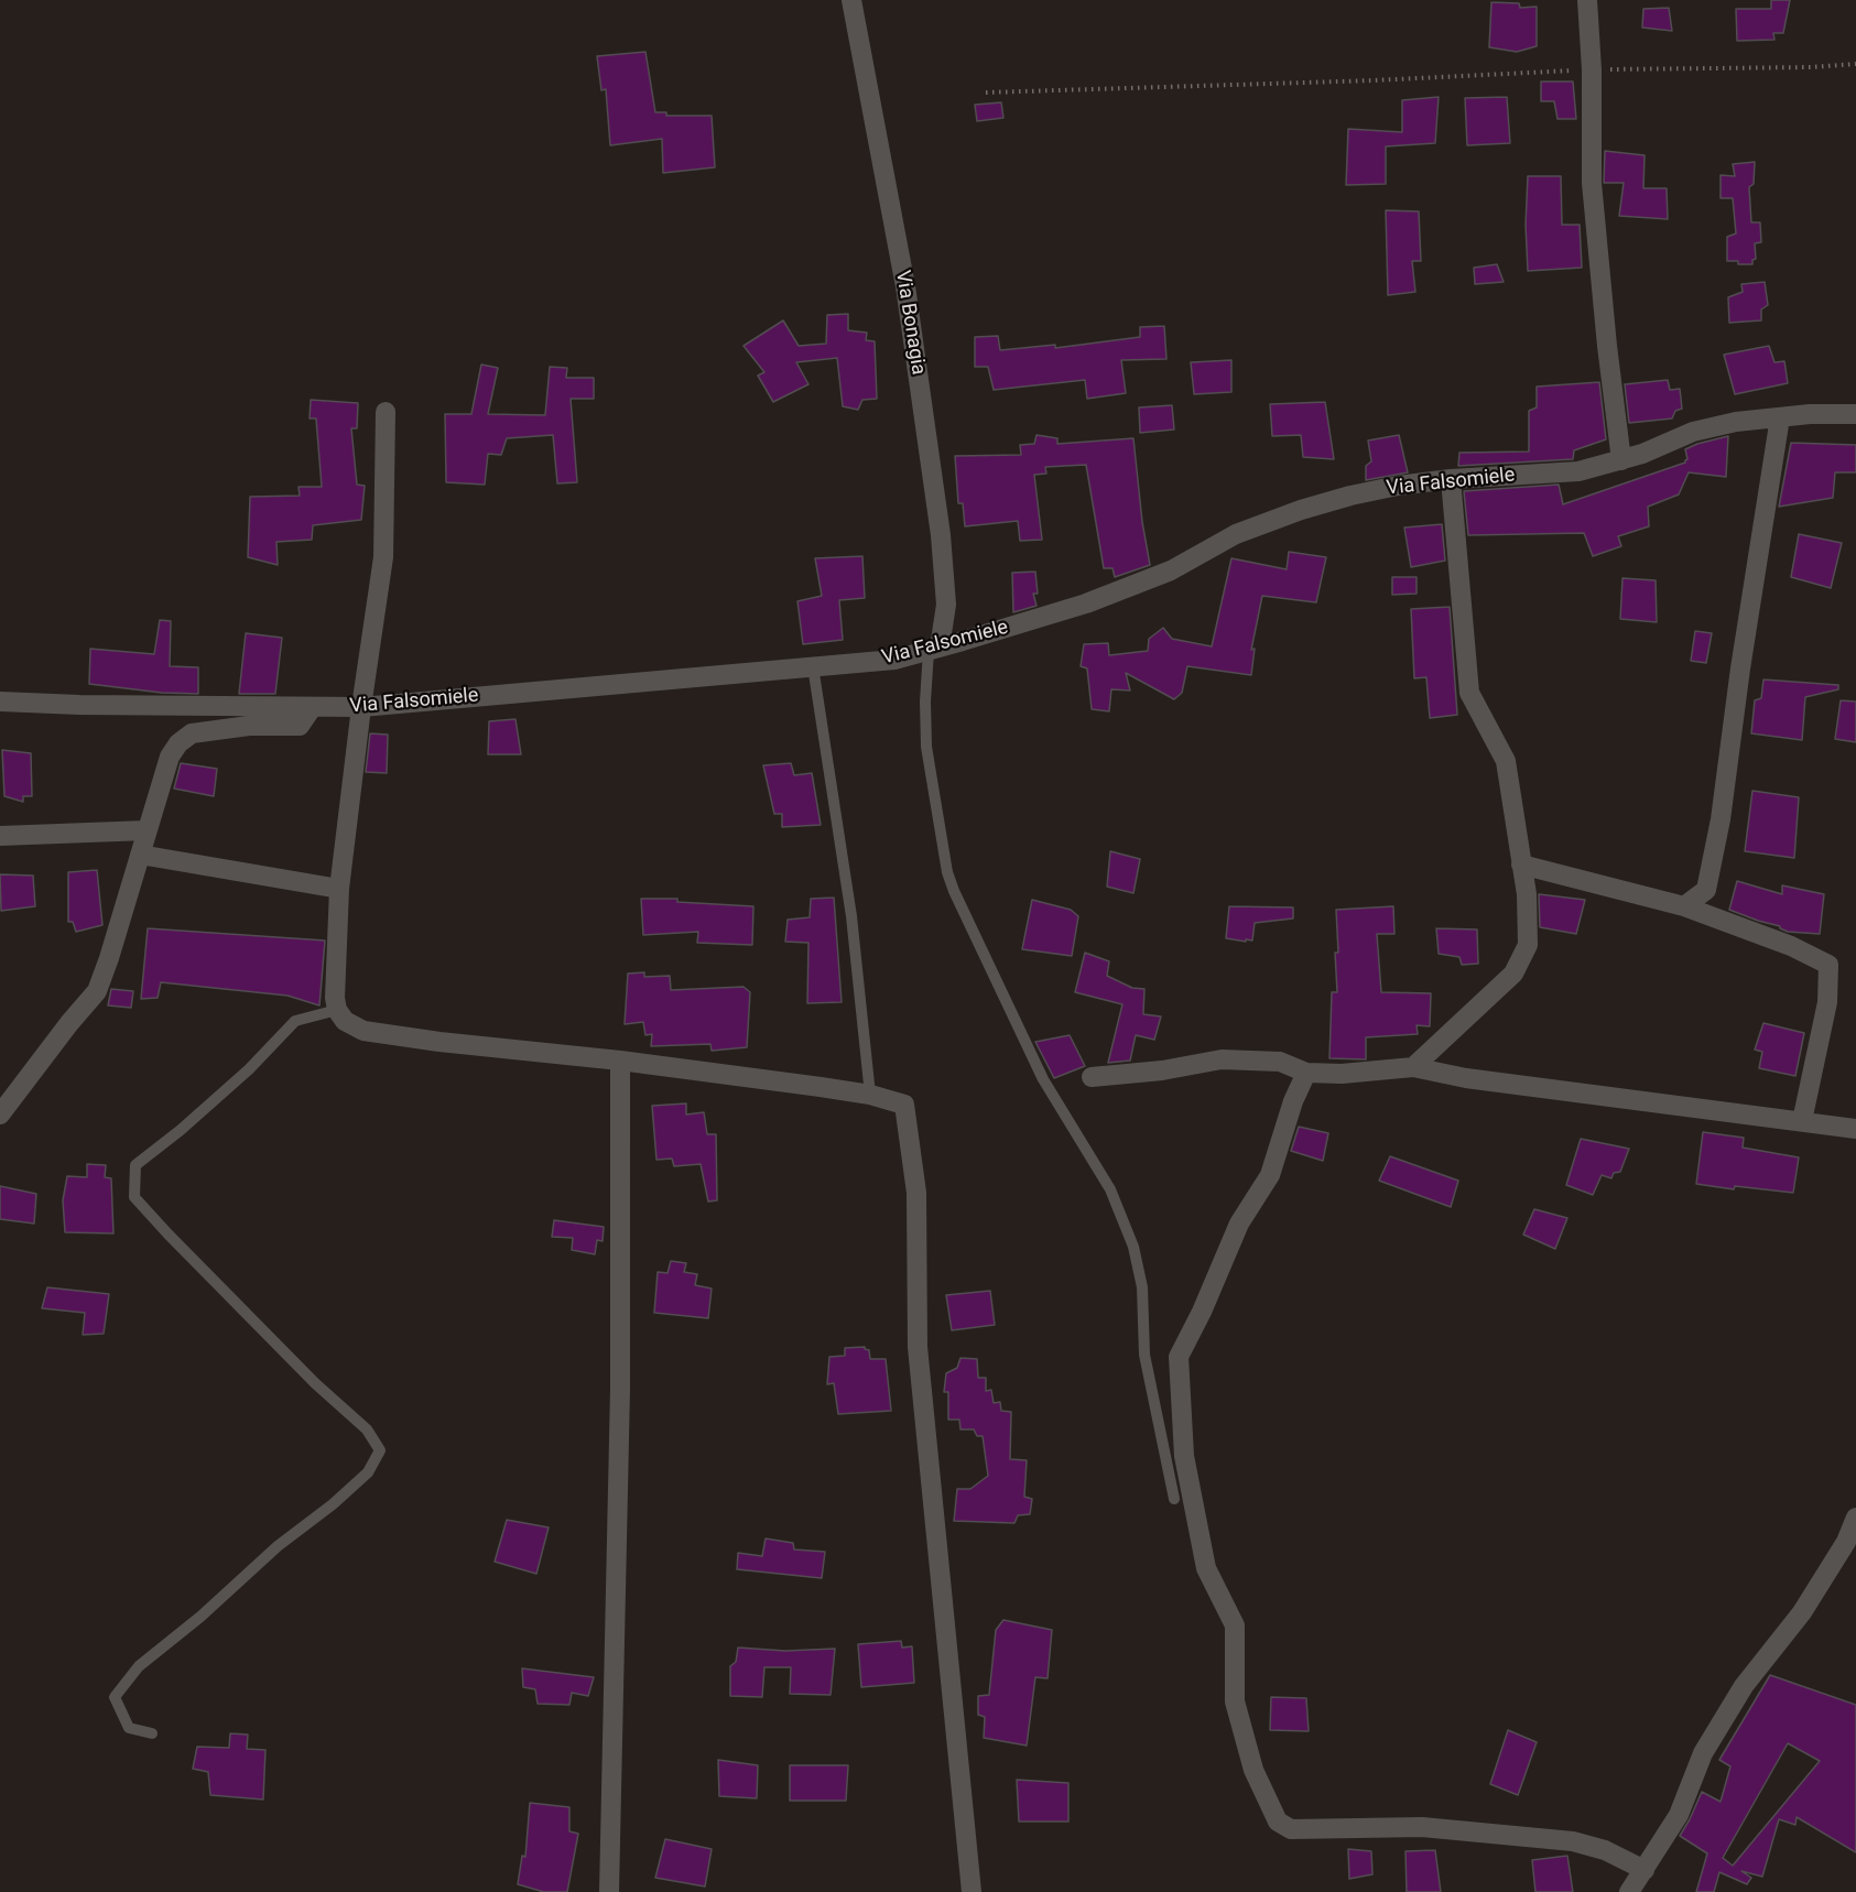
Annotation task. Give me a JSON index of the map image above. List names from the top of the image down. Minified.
{"streets":{"street":["Via Bonagia","Via Falsomiele"]},"crossings":[["Via Bonagia","Via Falsomiele"]]}
